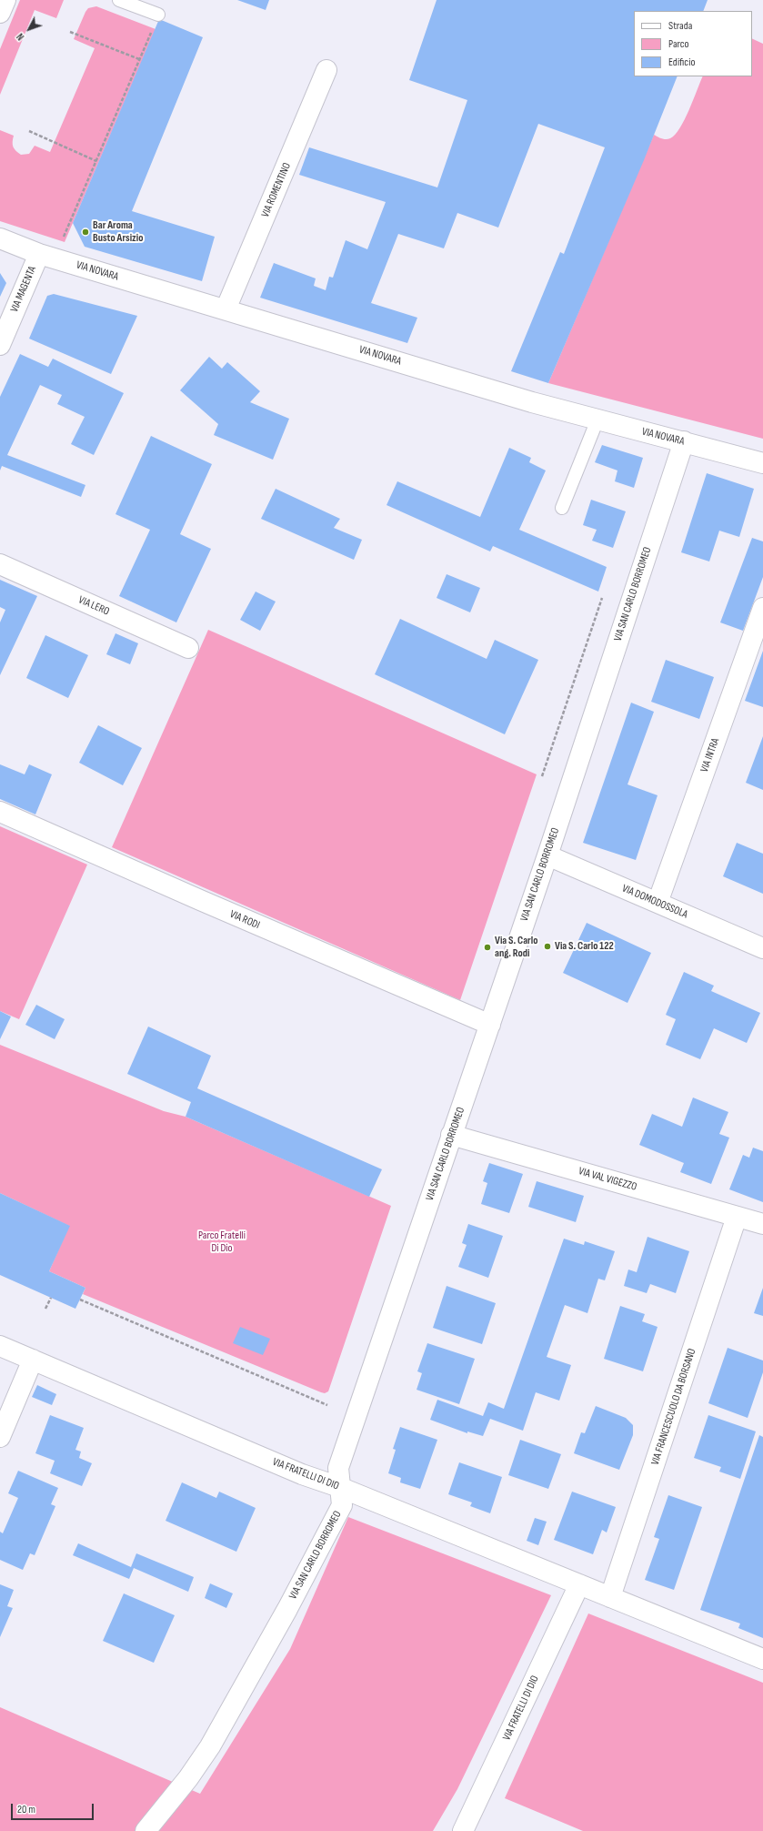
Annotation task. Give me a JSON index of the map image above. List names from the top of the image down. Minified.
{"streets":{"street":["VIA ROMENTINO","VIA NOVARA","VIA MAGENTA","VIA SAN CARLO BORROMEO","VIA LERO","VIA INTRA","VIA DOMODOSSOLA","VIA RODI","VIA VAL VIGEZZO","VIA FRANCESCUOLO DA BORSANO","VIA FRATELLI DI DIO"]},"crossings":[["VIA ROMENTINO","VIA NOVARA"],["VIA NOVARA","VIA MAGENTA"],["VIA NOVARA","VIA SAN CARLO BORROMEO"],["VIA SAN CARLO BORROMEO","VIA DOMODOSSOLA"],["VIA SAN CARLO BORROMEO","VIA RODI"],["VIA SAN CARLO BORROMEO","VIA VAL VIGEZZO"],["VIA SAN CARLO BORROMEO","VIA FRATELLI DI DIO"],["VIA INTRA","VIA DOMODOSSOLA"],["VIA VAL VIGEZZO","VIA FRANCESCUOLO DA BORSANO"],["VIA FRANCESCUOLO DA BORSANO","VIA FRATELLI DI DIO"]],"parks":["Parco Fratelli Di Dio"],"places":["Bar Aroma Busto Arsizio","Via S. Carlo 122","Via S. Carlo ang. Rodi"],"legend":["Strada","Parco","Edificio"],"scale_bar":"20 m","north":"bottom left"}
